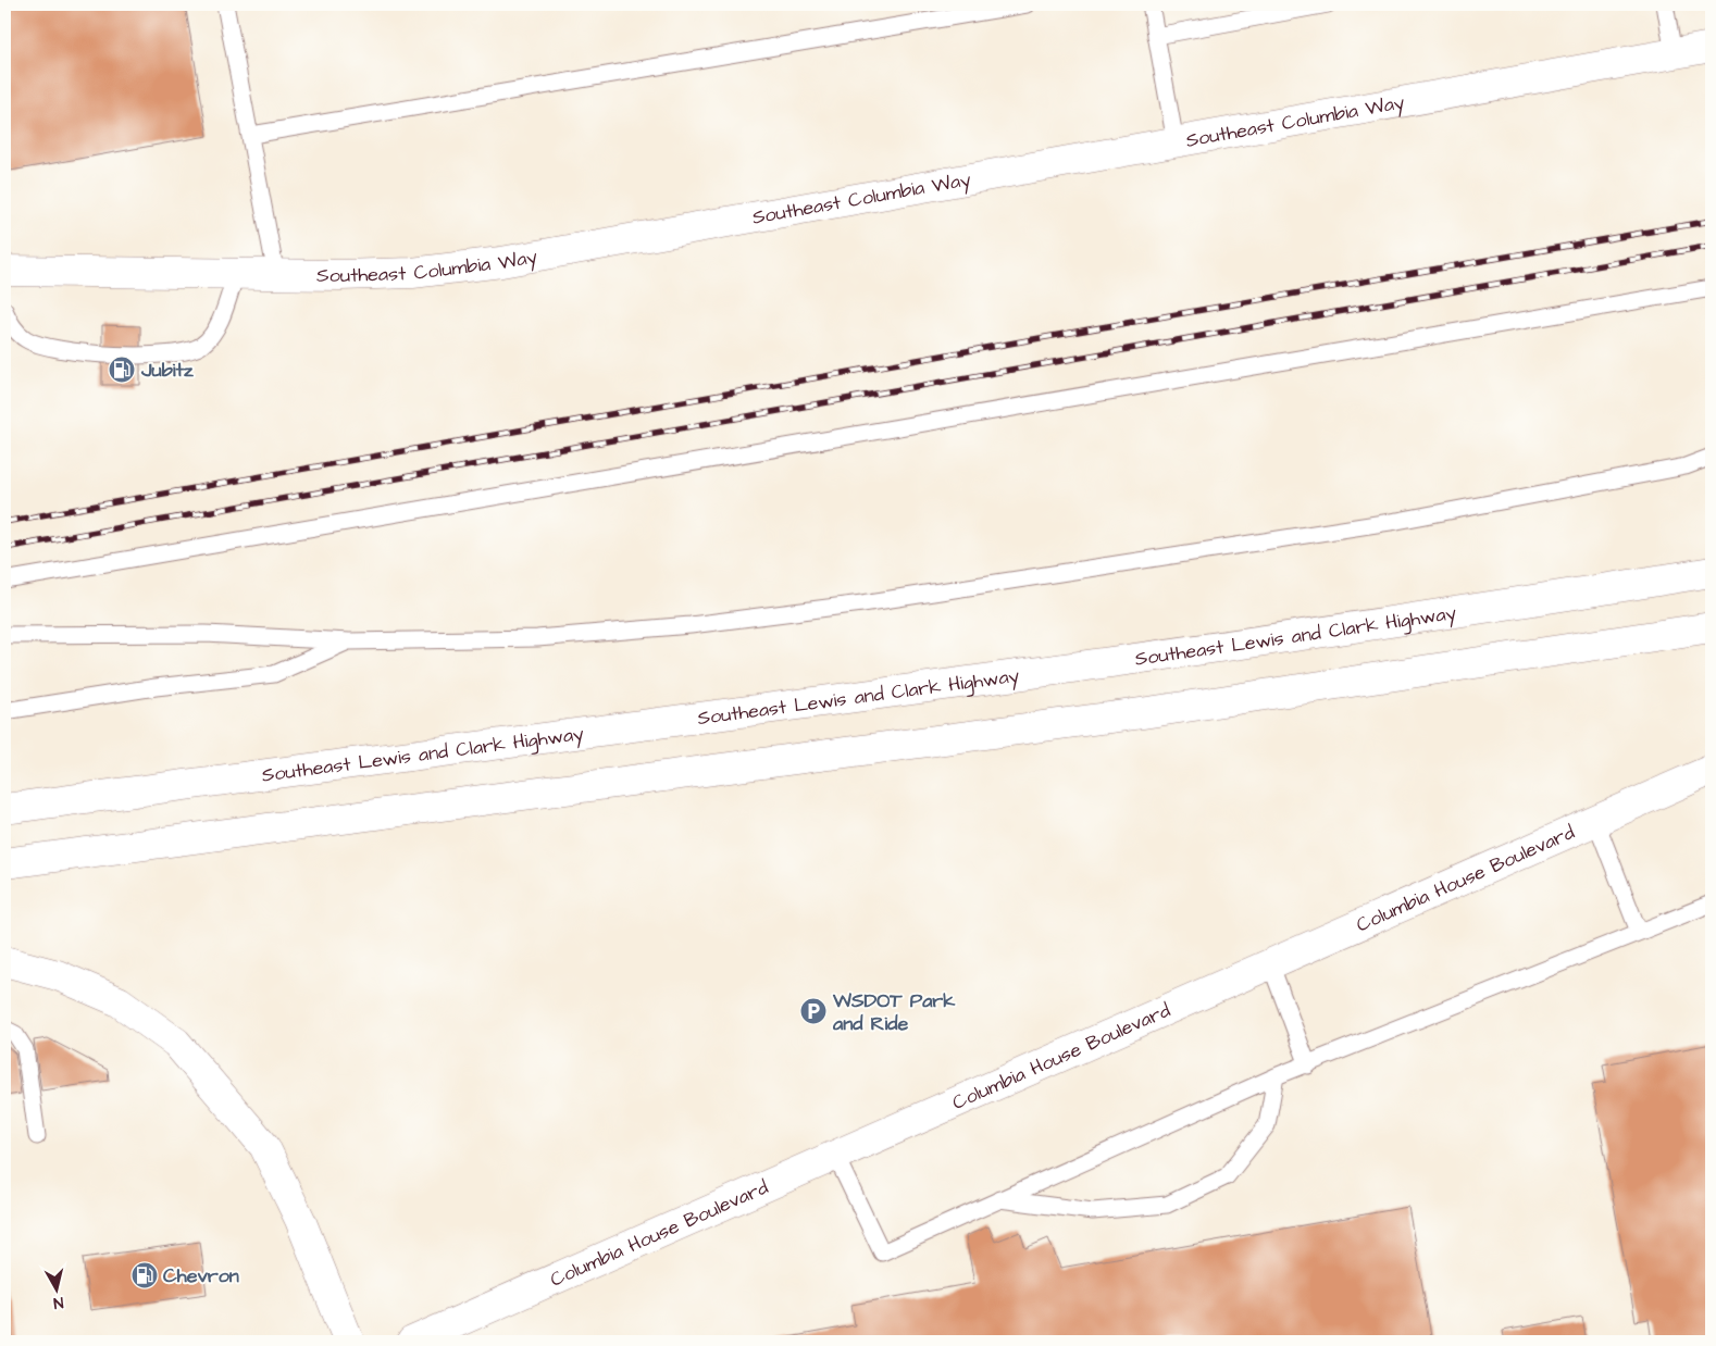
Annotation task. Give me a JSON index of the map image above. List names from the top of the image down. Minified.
{"streets":{"main road":["Southeast Columbia Way","Southeast Lewis and Clark Highway","Columbia House Boulevard"]},"places":{"fuel station":["Jubitz","Chevron"],"parking":["WSDOT Park and Ride"]},"north":"bottom"}
